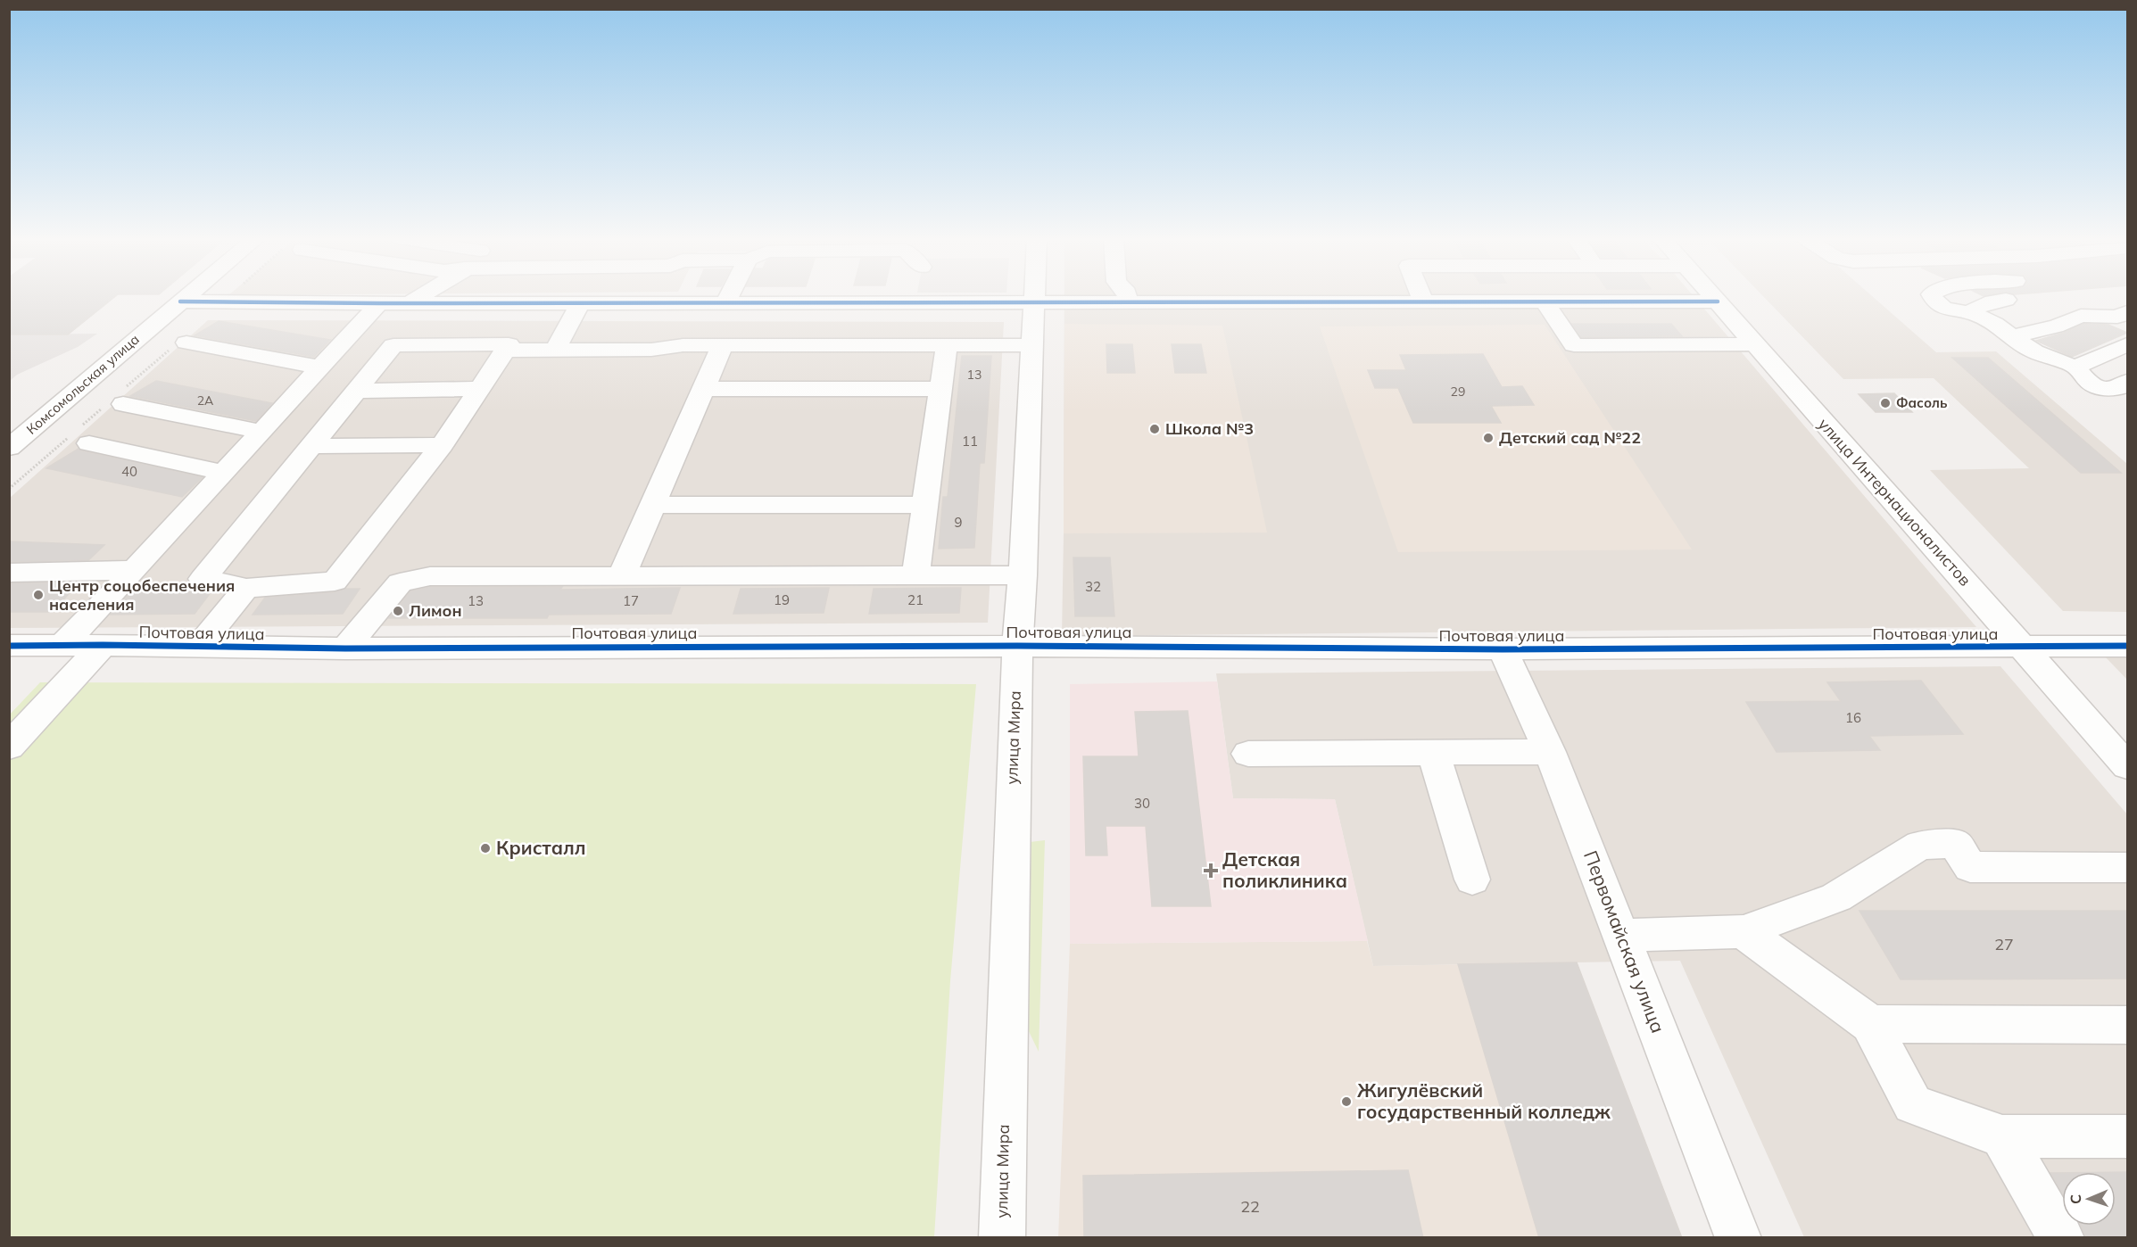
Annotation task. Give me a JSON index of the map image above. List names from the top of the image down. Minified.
{"streets":{"street":["Комсомольская улица","улица Интернационалистов","Почтовая улица","улица Мира","Первомайская улица"]},"crossings":[["улица Интернационалистов","Почтовая улица"],["Почтовая улица","улица Мира"],["Почтовая улица","Первомайская улица"]],"places":{"other":["Фасоль","Школа №3","Детский сад №22","Центр соцобеспечения населения","Лимон","Кристалл","Жигулёвский государственный колледж"],"health":["Детская поликлиника"]},"house_numbers":["13","29","2А","11","40","9","32","19","21","13","17","16","30","27","22"],"north":"left"}
